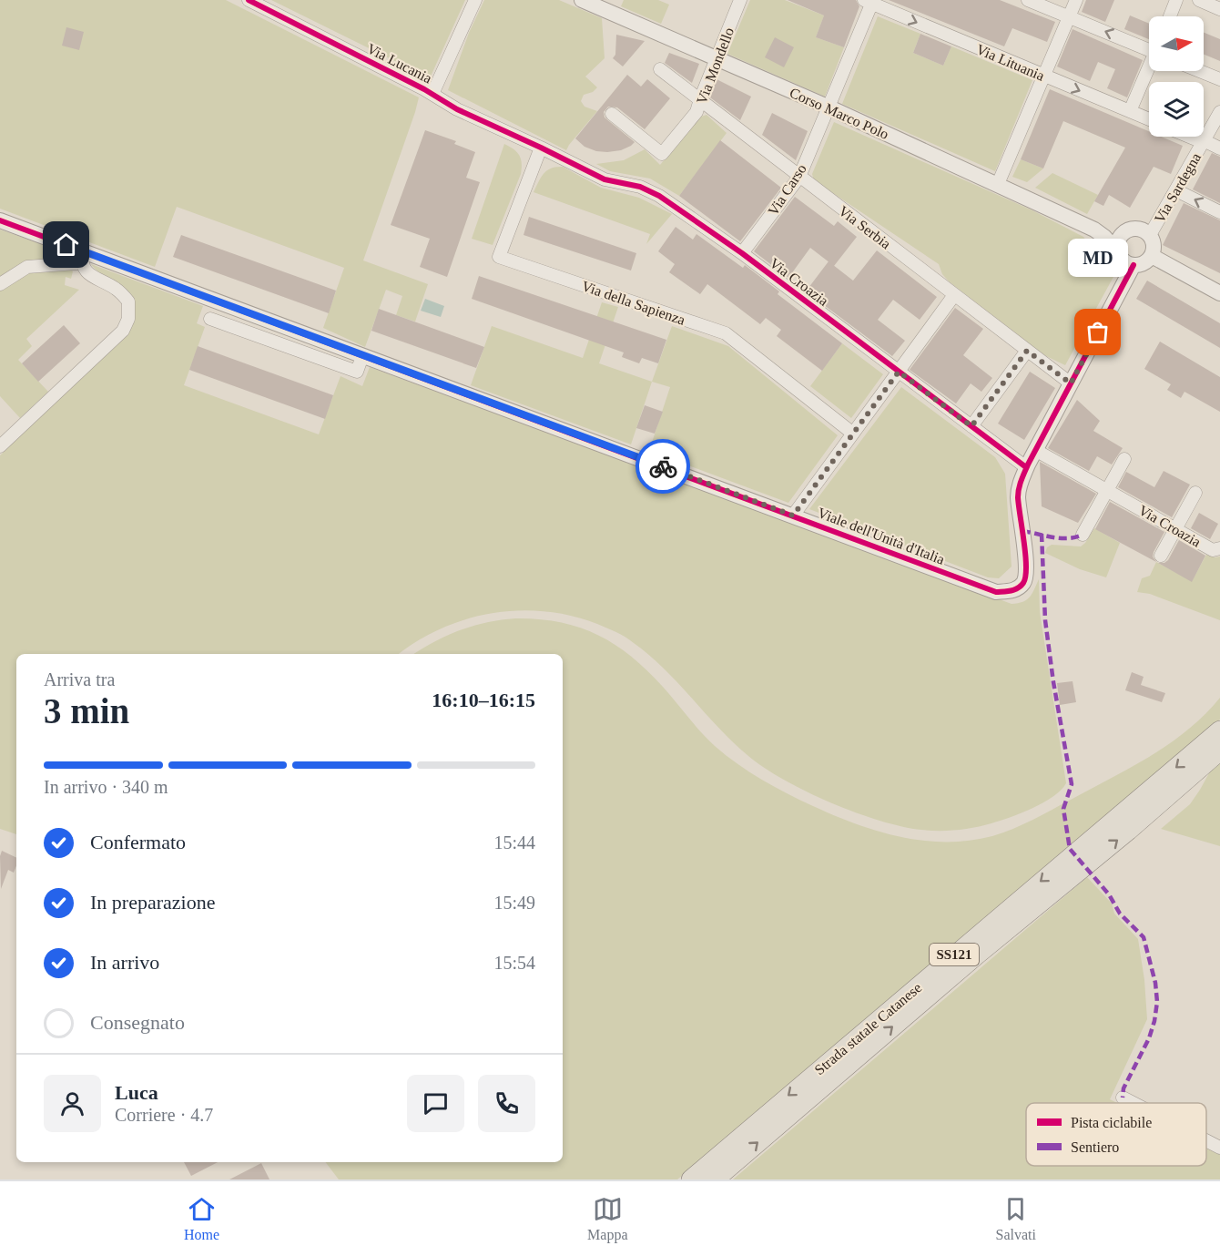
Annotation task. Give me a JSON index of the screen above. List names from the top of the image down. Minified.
{"streets":{"main road":["SS121","Strada statale Catanese"],"street":["Via Lituania","Via Lucania","Via Mondello","Corso Marco Polo","Via Sardegna","Via Carso","Via Serbia","Via Croazia","Via della Sapienza","Viale dell'Unità d'Italia"]},"crossings":[["Via Lituania","Via Carso"],["Via Lucania","Via Croazia"],["Via Lucania","Via della Sapienza"],["Via Mondello","Corso Marco Polo"],["Via Mondello","Via Serbia"],["Corso Marco Polo","Via Carso"],["Via Carso","Via Serbia"],["Via Carso","Via Croazia"],["Via Croazia","Via della Sapienza"],["Via Croazia","Viale dell'Unità d'Italia"]],"places":["MD"],"legend":["Pista ciclabile","Sentiero"],"north":"right","page":{"bubble":"MD","heading":["3 min","Arriva tra","16:10–16:15"],"panel":["Luca","Corriere · 4.7"],"bar":"In arrivo · 340 m","list":[["Confermato","15:44"],["In preparazione","15:49"],["In arrivo","15:54"],"Consegnato"],"tabs":["Home","Mappa","Salvati"]}}
